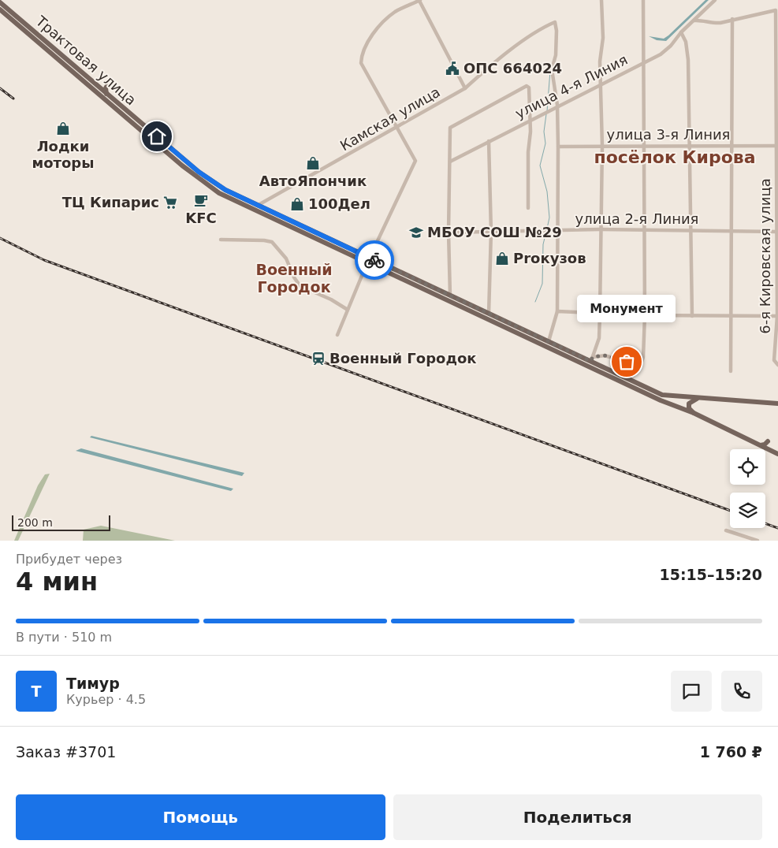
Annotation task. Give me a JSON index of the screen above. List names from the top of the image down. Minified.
{"streets":{"main road":["Трактовая улица"],"street":["улица 4-я Линия","Камская улица","улица 3-я Линия","улица 2-я Линия","6-я Кировская улица"]},"crossings":[["Трактовая улица","Камская улица"],["улица 4-я Линия","Камская улица"],["улица 3-я Линия","6-я Кировская улица"],["улица 2-я Линия","6-я Кировская улица"]],"districts":["посёлок Кирова","Военный Городок"],"places":{"public building":["ОПС 664024"],"shop":["Лодки моторы","АвтоЯпончик","100Дел","Proкузов"],"cafe":["KFC"],"supermarket":["ТЦ Кипарис"],"school or university":["МБОУ СОШ №29"],"station":["Военный Городок"],"other":["Монумент"]},"scale_bar":"200 m","page":{"bubble":"Монумент","scale":"200 m","heading":["4 мин","Прибудет через","15:15–15:20"],"panel":["Тимур","Курьер · 4.5","Заказ #3701","1 760 ₽"],"bar":"В пути · 510 m","round":"Т","buttons":["Помощь","Поделиться"]}}
